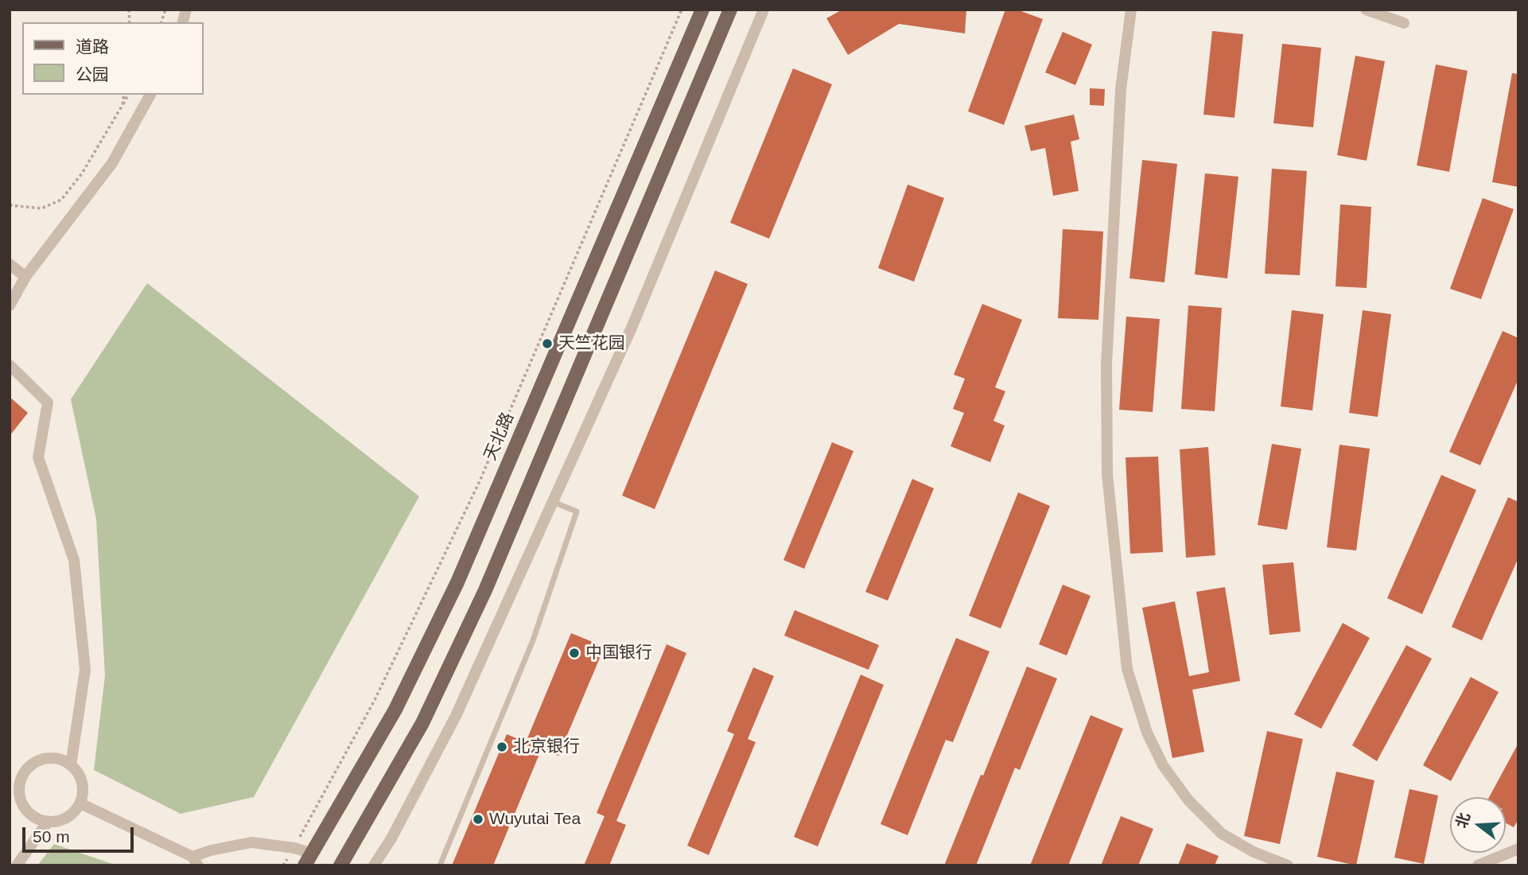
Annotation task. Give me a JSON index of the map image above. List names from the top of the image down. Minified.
{"streets":{"main road":["天北路"]},"places":["天竺花园","中国银行","北京银行","Wuyutai Tea"],"legend":["道路","公园"],"scale_bar":"50 m","north":"left"}
